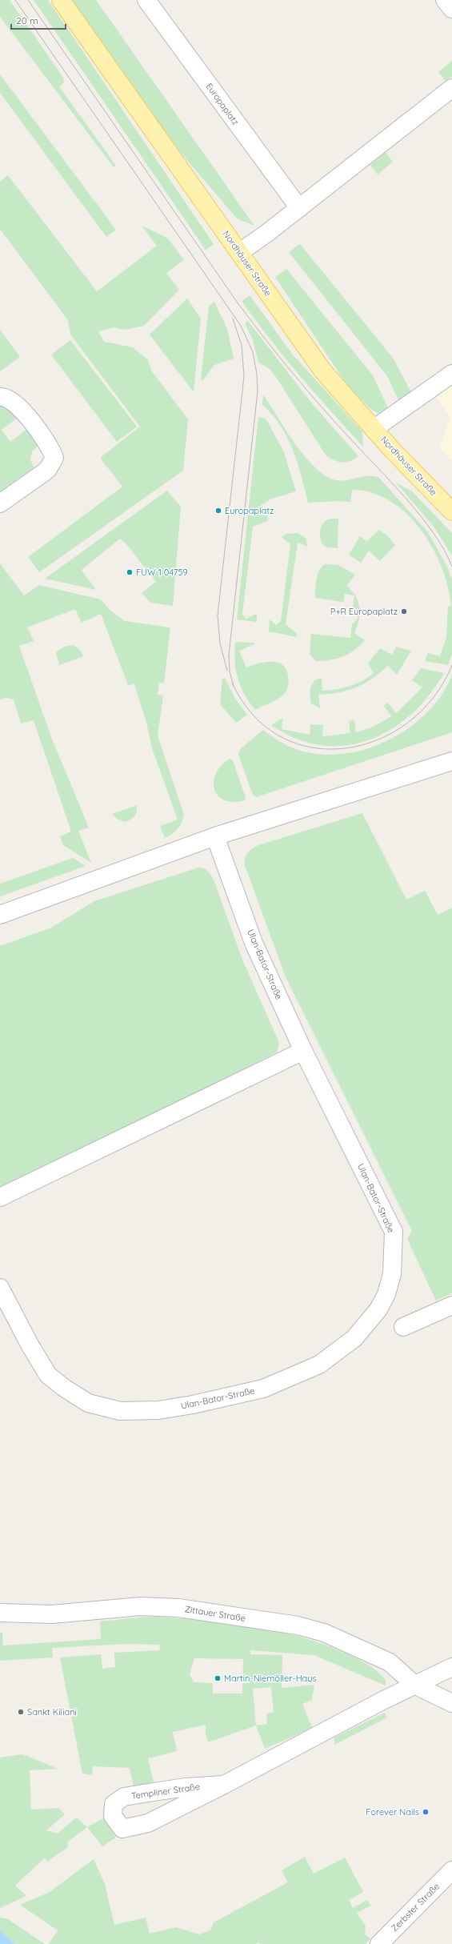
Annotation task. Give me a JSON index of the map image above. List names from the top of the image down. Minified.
{"streets":{"main road":["Nordhäuser Straße"],"street":["Europaplatz","Ulan-Bator-Straße","Zittauer Straße","Templiner Straße","Zerbster Straße"]},"crossings":[["Zittauer Straße","Templiner Straße"]],"places":["Europaplatz","FUW 1 04759","P+R Europaplatz","Martin-Niemöller-Haus","Sankt Kiliani","Forever Nails"],"scale_bar":"20 m"}
